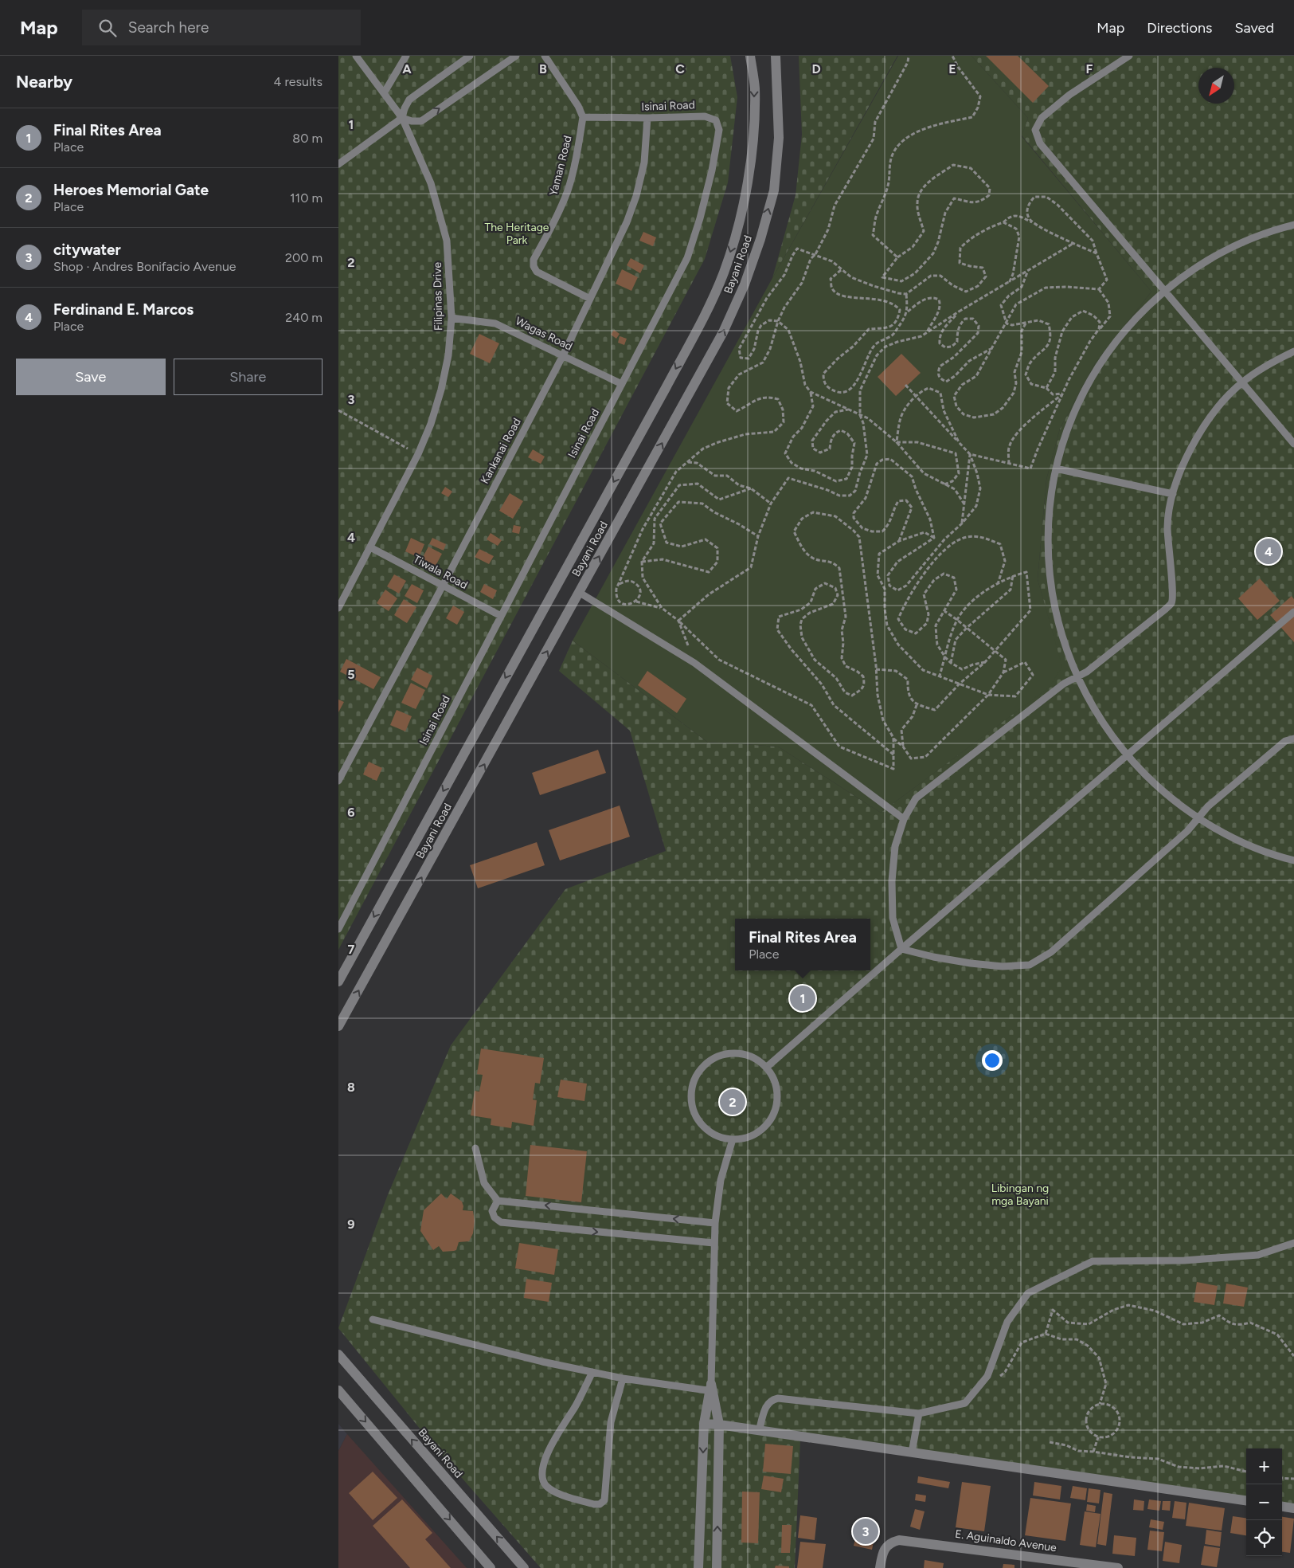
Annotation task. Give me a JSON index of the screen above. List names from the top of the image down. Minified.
{"streets":{"main road":["Bayani Road","E. Aguinaldo Avenue"],"lane":["Isinai Road","Yaman Road","Filipinas Drive","Wagas Road","Kankanai Road","Tiwala Road"]},"crossings":[["Isinai Road","Yaman Road"],["Isinai Road","Wagas Road"],["Isinai Road","Kankanai Road"],["Isinai Road","Tiwala Road"],["Yaman Road","Kankanai Road"],["Filipinas Drive","Wagas Road"],["Filipinas Drive","Tiwala Road"],["Wagas Road","Kankanai Road"],["Kankanai Road","Tiwala Road"]],"parks":["The Heritage Park","Libingan ng mga Bayani"],"north":"bottom left","page":{"header":"Map","search":"Search here","nav":["Map","Directions","Saved"],"heading":["Nearby","4 results"],"list":[{"mark":"1","name":"Final Rites Area","note":"Place","value":"80 m"},{"mark":"2","name":"Heroes Memorial Gate","note":"Place","value":"110 m"},{"mark":"3","name":"citywater","note":"Shop · Andres Bonifacio Avenue","value":"200 m"},{"mark":"4","name":"Ferdinand E. Marcos","note":"Place","value":"240 m"}],"buttons":["Save","Share"],"pins":["4","1","2","3"],"popup":["Final Rites Area","Place"],"map_buttons":["+","−"]},"grid":{"columns":["A","B","C","D","E","F"],"rows":["1","2","3","4","5","6","7","8","9"]}}
